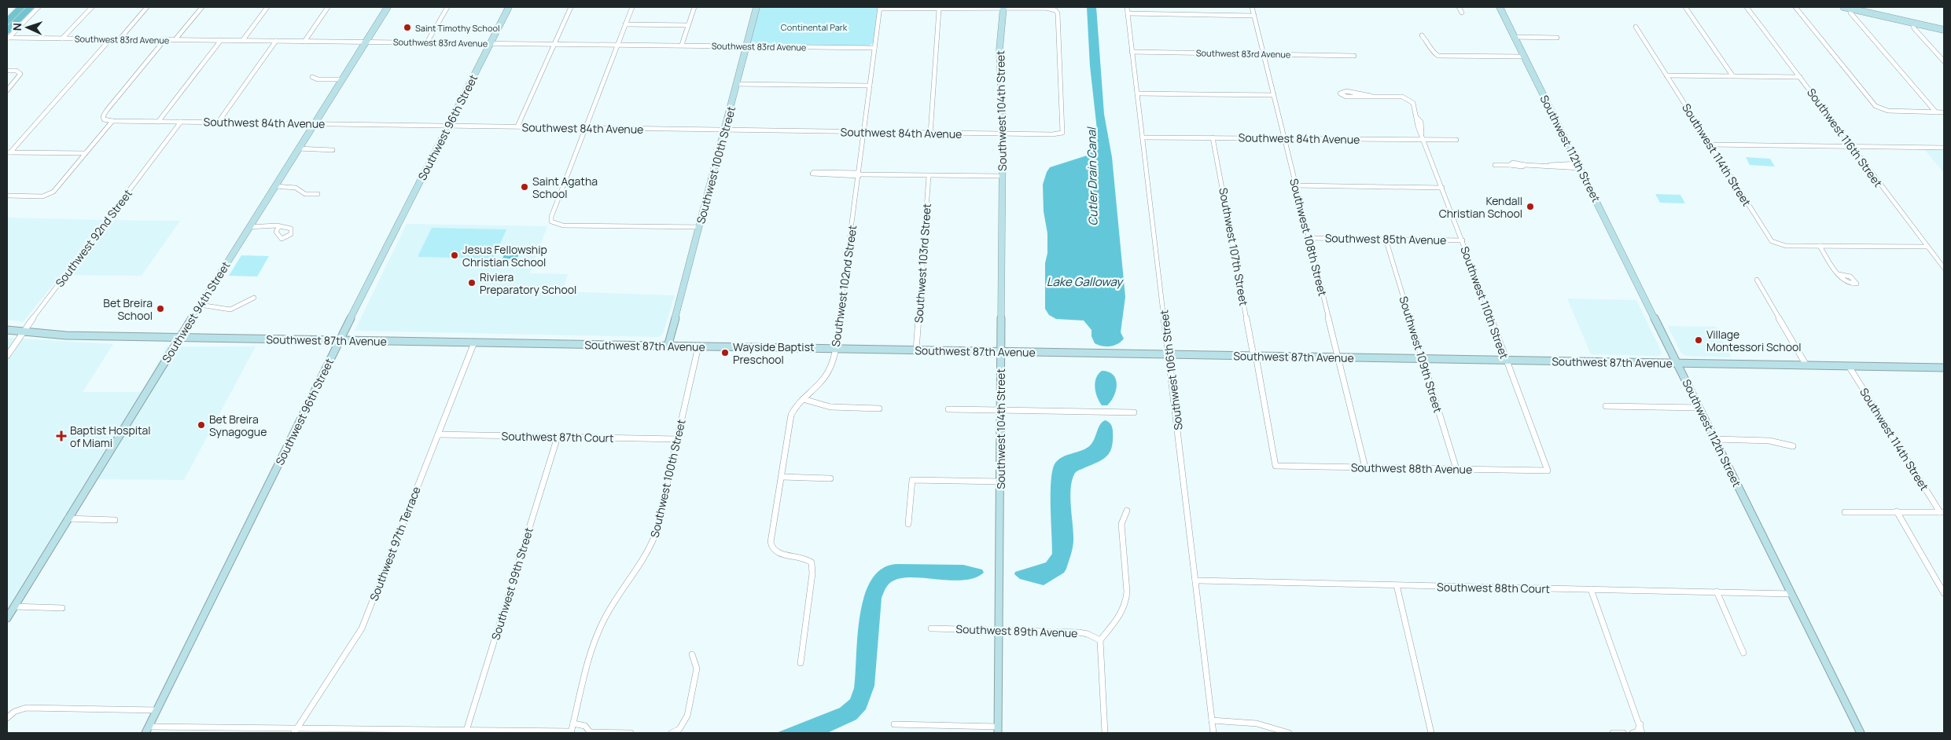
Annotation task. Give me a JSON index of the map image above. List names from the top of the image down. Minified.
{"streets":{"street":["Southwest 83rd Avenue","Southwest 104th Street","Southwest 84th Avenue","Southwest 96th Street","Southwest 116th Street","Southwest 112th Street","Southwest 114th Street","Southwest 100th Street","Southwest 108th Street","Southwest 92nd Street","Southwest 85th Avenue","Southwest 107th Street","Southwest 103rd Street","Southwest 102nd Street","Southwest 110th Street","Southwest 94th Street","Southwest 87th Avenue","Southwest 109th Street","Southwest 106th Street","Southwest 87th Court","Southwest 88th Avenue","Southwest 97th Terrace","Southwest 99th Street","Southwest 88th Court","Southwest 89th Avenue"]},"crossings":[["Southwest 83rd Avenue","Southwest 96th Street"],["Southwest 83rd Avenue","Southwest 100th Street"],["Southwest 83rd Avenue","Southwest 108th Street"],["Southwest 83rd Avenue","Southwest 102nd Street"],["Southwest 83rd Avenue","Southwest 94th Street"],["Southwest 83rd Avenue","Southwest 106th Street"],["Southwest 104th Street","Southwest 84th Avenue"],["Southwest 104th Street","Southwest 87th Avenue"],["Southwest 104th Street","Southwest 89th Avenue"],["Southwest 84th Avenue","Southwest 96th Street"],["Southwest 84th Avenue","Southwest 100th Street"],["Southwest 84th Avenue","Southwest 108th Street"],["Southwest 84th Avenue","Southwest 92nd Street"],["Southwest 84th Avenue","Southwest 107th Street"],["Southwest 84th Avenue","Southwest 102nd Street"],["Southwest 84th Avenue","Southwest 110th Street"],["Southwest 84th Avenue","Southwest 94th Street"],["Southwest 84th Avenue","Southwest 106th Street"],["Southwest 96th Street","Southwest 87th Avenue"],["Southwest 112th Street","Southwest 87th Avenue"],["Southwest 112th Street","Southwest 88th Court"],["Southwest 114th Street","Southwest 87th Avenue"],["Southwest 100th Street","Southwest 87th Avenue"],["Southwest 100th Street","Southwest 87th Court"],["Southwest 108th Street","Southwest 85th Avenue"],["Southwest 108th Street","Southwest 87th Avenue"],["Southwest 108th Street","Southwest 88th Avenue"],["Southwest 92nd Street","Southwest 87th Avenue"],["Southwest 85th Avenue","Southwest 110th Street"],["Southwest 85th Avenue","Southwest 109th Street"],["Southwest 107th Street","Southwest 87th Avenue"],["Southwest 107th Street","Southwest 88th Avenue"],["Southwest 103rd Street","Southwest 87th Avenue"],["Southwest 102nd Street","Southwest 87th Avenue"],["Southwest 110th Street","Southwest 87th Avenue"],["Southwest 110th Street","Southwest 88th Avenue"],["Southwest 94th Street","Southwest 87th Avenue"],["Southwest 87th Avenue","Southwest 109th Street"],["Southwest 87th Avenue","Southwest 106th Street"],["Southwest 87th Avenue","Southwest 97th Terrace"],["Southwest 109th Street","Southwest 88th Avenue"],["Southwest 106th Street","Southwest 88th Court"],["Southwest 87th Court","Southwest 97th Terrace"],["Southwest 87th Court","Southwest 99th Street"]],"water":["Cutler Drain Canal","Lake Galloway"],"parks":["Continental Park"],"places":{"other":["Saint Timothy School","Saint Agatha School","Kendall Christian School","Jesus Fellowship Christian School","Riviera Preparatory School","Bet Breira School","Village Montessori School","Wayside Baptist Preschool","Bet Breira Synagogue"],"health":["Baptist Hospital of Miami"]},"north":"left"}
